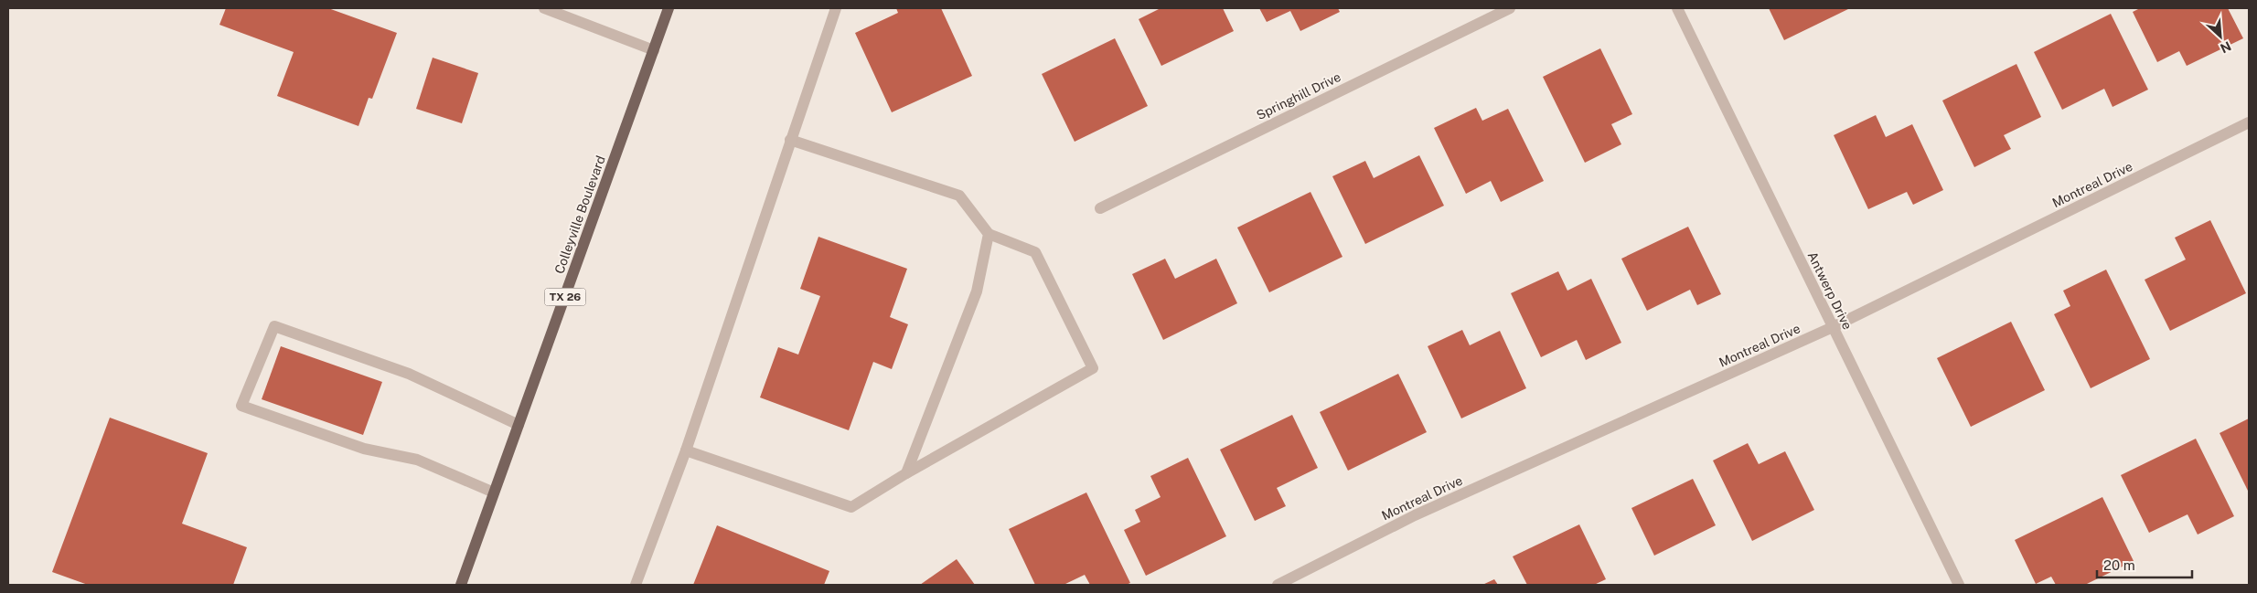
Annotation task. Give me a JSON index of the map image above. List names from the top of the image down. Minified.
{"streets":{"main road":["Colleyville Boulevard","TX 26"],"street":["Springhill Drive","Montreal Drive","Antwerp Drive"]},"crossings":[["Montreal Drive","Antwerp Drive"]],"scale_bar":"20 m","north":"bottom right"}
